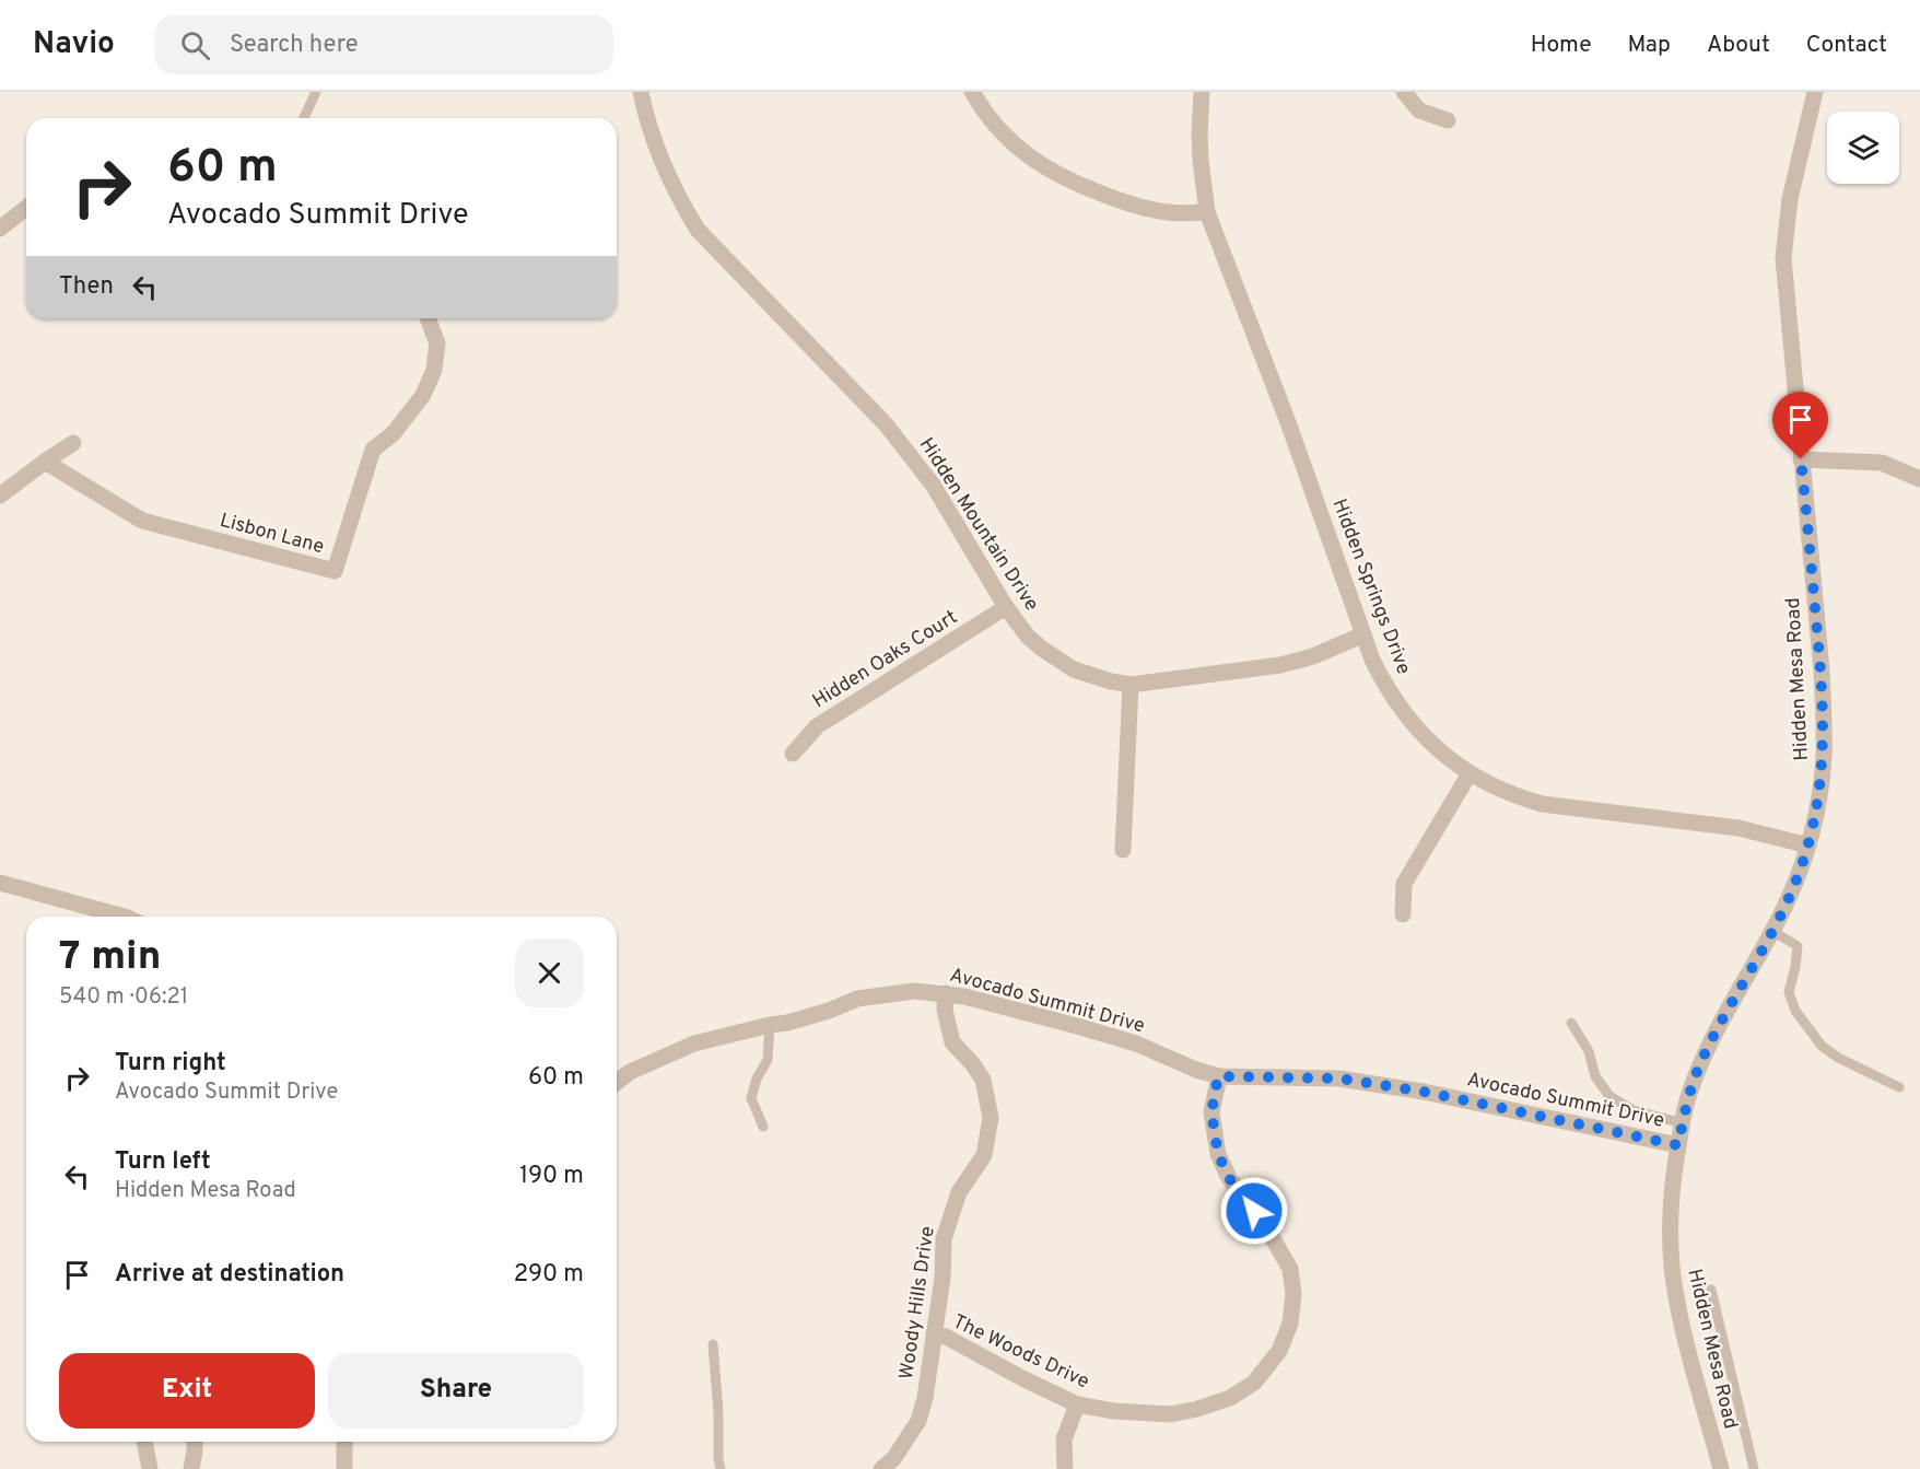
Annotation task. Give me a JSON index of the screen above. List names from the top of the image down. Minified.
{"streets":{"street":["Hidden Mountain Drive","Lisbon Lane","Hidden Springs Drive","Hidden Oaks Court","Hidden Mesa Road","Avocado Summit Drive","Woody Hills Drive","The Woods Drive"]},"crossings":[["Hidden Mountain Drive","Hidden Springs Drive"],["Hidden Mountain Drive","Hidden Oaks Court"],["Hidden Springs Drive","Hidden Mesa Road"],["Hidden Mesa Road","Avocado Summit Drive"],["Avocado Summit Drive","Woody Hills Drive"],["Avocado Summit Drive","The Woods Drive"],["Woody Hills Drive","The Woods Drive"]],"page":{"header":"Navio","search":"Search here","nav":["Home","Map","About","Contact"],"turn":["60 m","Avocado Summit Drive"],"then":"Then","heading":["7 min","540 m · 06:21"],"list":[{"name":"Turn right","note":"Avocado Summit Drive","value":"60 m"},{"name":"Turn left","note":"Hidden Mesa Road","value":"190 m"},{"name":"Arrive at destination","value":"290 m"}],"buttons":["Exit","Share"]}}
